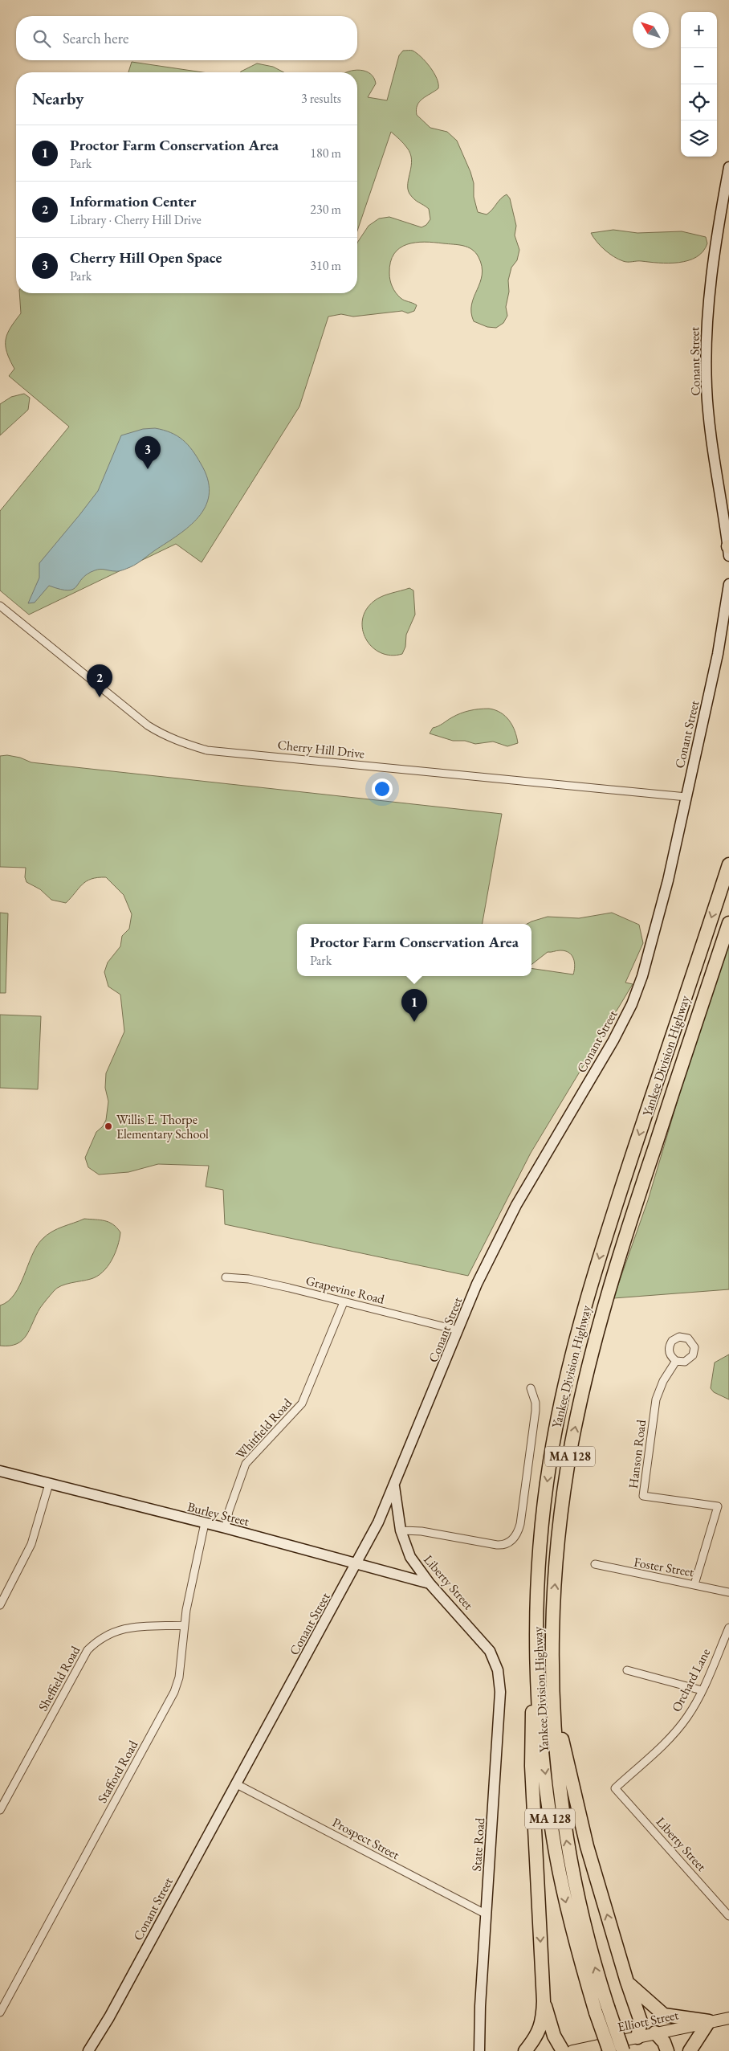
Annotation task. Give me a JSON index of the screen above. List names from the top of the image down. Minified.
{"streets":{"highway":["Yankee Division Highway","MA 128"],"main road":["Conant Street","Burley Street","Liberty Street","State Road","Elliott Street"],"street":["Cherry Hill Drive","Grapevine Road","Whitfield Road","Hanson Road","Foster Street","Sheffield Road","Orchard Lane","Stafford Road","Prospect Street"]},"crossings":[["Conant Street","Cherry Hill Drive"],["Conant Street","Grapevine Road"],["Conant Street","Burley Street"],["Conant Street","Liberty Street"],["Conant Street","Prospect Street"],["Yankee Division Highway","Liberty Street"],["Grapevine Road","Whitfield Road"],["Whitfield Road","Burley Street"],["Hanson Road","Foster Street"],["Burley Street","Liberty Street"],["Burley Street","Stafford Road"],["Liberty Street","Orchard Lane"],["Liberty Street","State Road"],["Sheffield Road","Stafford Road"],["Prospect Street","State Road"]],"places":["Willis E. Thorpe Elementary School"],"north":"top left","page":{"map_buttons":["+","−"],"search":"Search here","heading":["Nearby","3 results"],"list":[{"mark":"1","name":"Proctor Farm Conservation Area","note":"Park","value":"180 m"},{"mark":"2","name":"Information Center","note":"Library · Cherry Hill Drive","value":"230 m"},{"mark":"3","name":"Cherry Hill Open Space","note":"Park","value":"310 m"}],"pins":["3","2","1"],"popup":["Proctor Farm Conservation Area","Park"]}}
